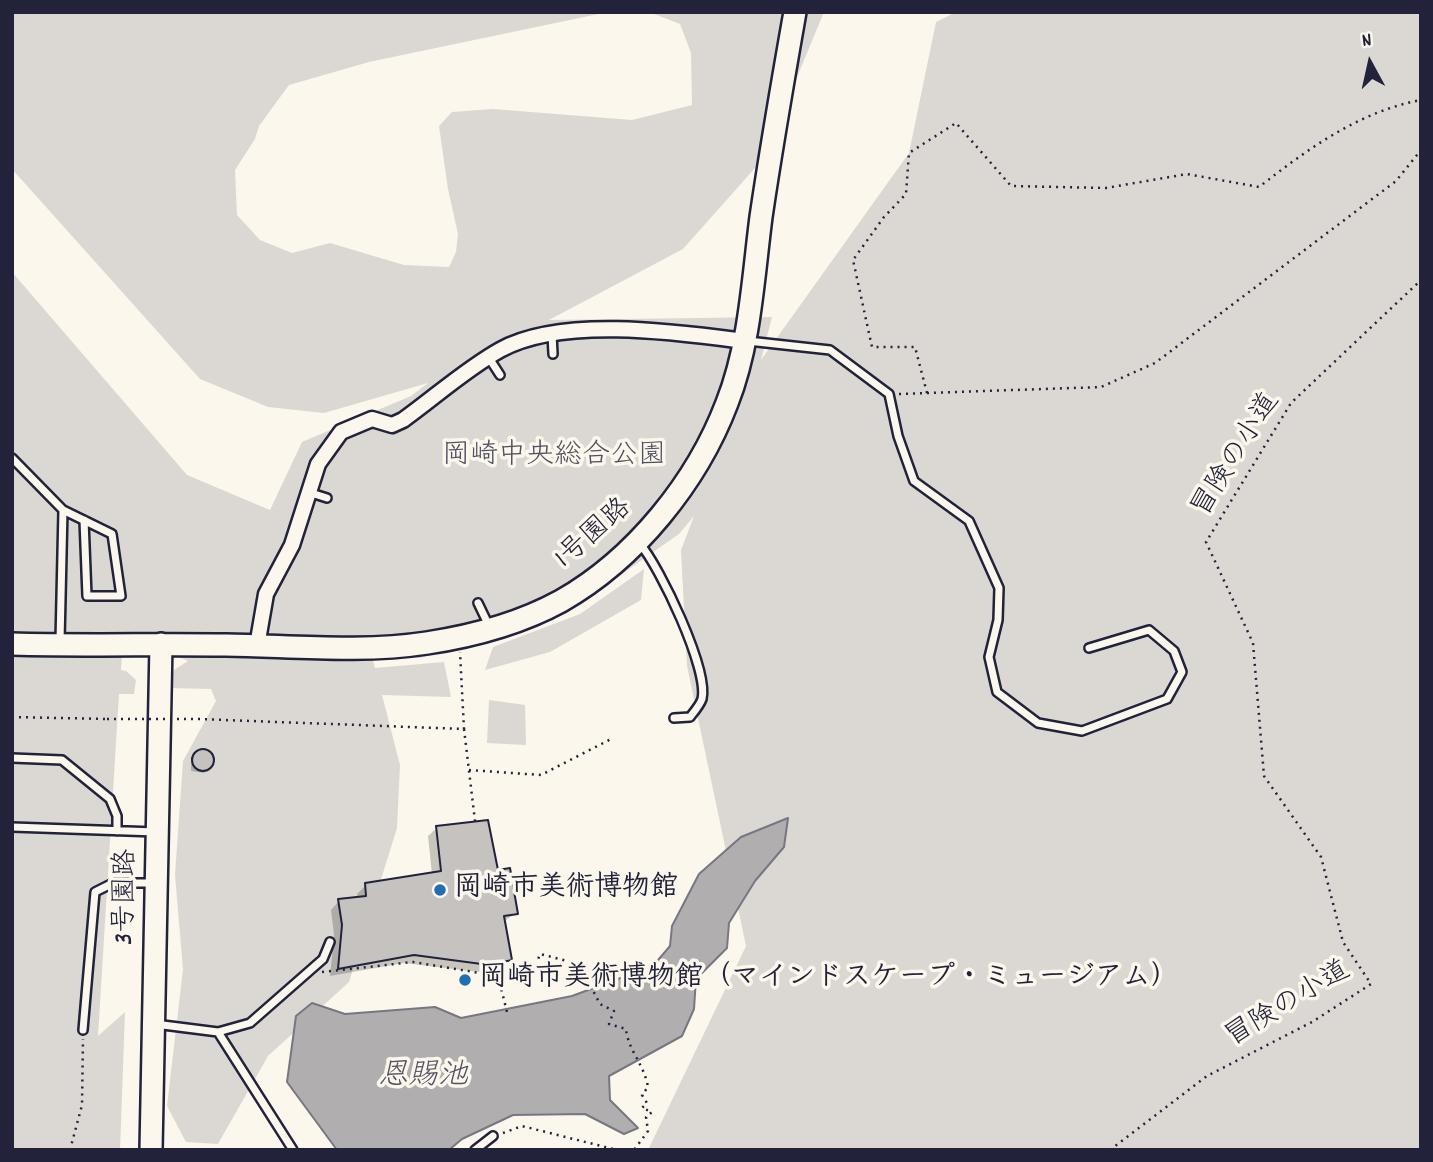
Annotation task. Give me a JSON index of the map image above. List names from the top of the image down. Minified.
{"streets":{"street":["1号園路","3号園路"],"path":["冒険の小道"]},"crossings":[["1号園路","3号園路"]],"water":["恩賜池"],"parks":["岡崎中央総合公園"],"places":["岡崎市美術博物館","岡崎市美術博物館（マインドスケープ・ミュージアム）"],"north":"top"}
